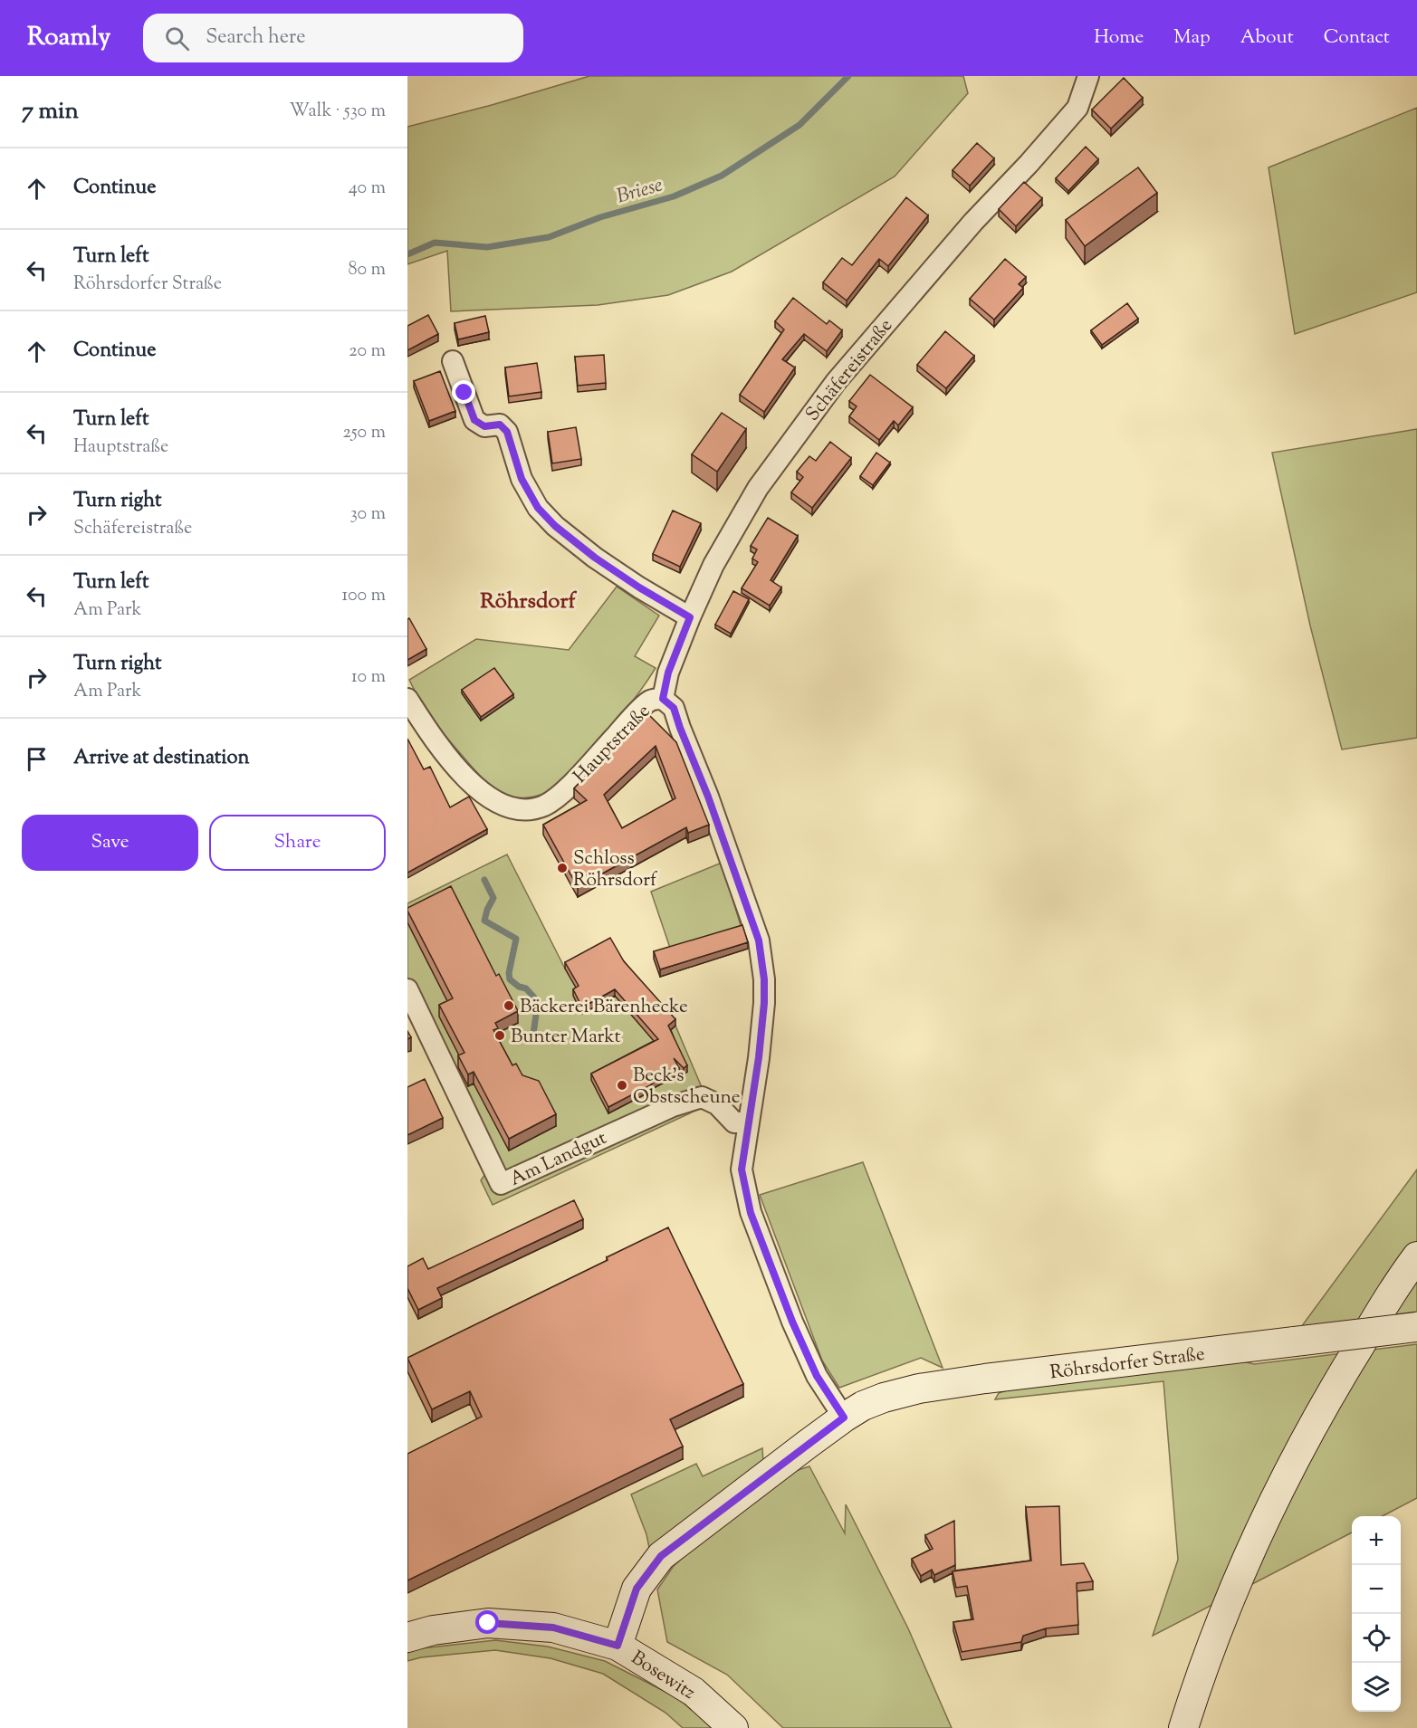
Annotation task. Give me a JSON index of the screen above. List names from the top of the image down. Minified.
{"streets":{"street":["Schäfereistraße","Hauptstraße","Am Landgut","Röhrsdorfer Straße","Bosewitz"]},"crossings":[["Schäfereistraße","Hauptstraße"],["Hauptstraße","Am Landgut"],["Hauptstraße","Röhrsdorfer Straße"],["Röhrsdorfer Straße","Bosewitz"]],"districts":["Röhrsdorf"],"water":["Briese"],"places":["Schloss Röhrsdorf","Bäckerei Bärenhecke","Bunter Markt","Beck's Obstscheune"],"page":{"header":"Roamly","search":"Search here","nav":["Home","Map","About","Contact"],"heading":["7 min","Walk · 530 m"],"list":[["Continue","40 m"],["Turn left","Röhrsdorfer Straße","80 m"],["Continue","20 m"],["Turn left","Hauptstraße","250 m"],["Turn right","Schäfereistraße","30 m"],["Turn left","Am Park","100 m"],["Turn right","Am Park","10 m"],"Arrive at destination"],"buttons":["Save","Share"],"map_buttons":["+","−"]}}
